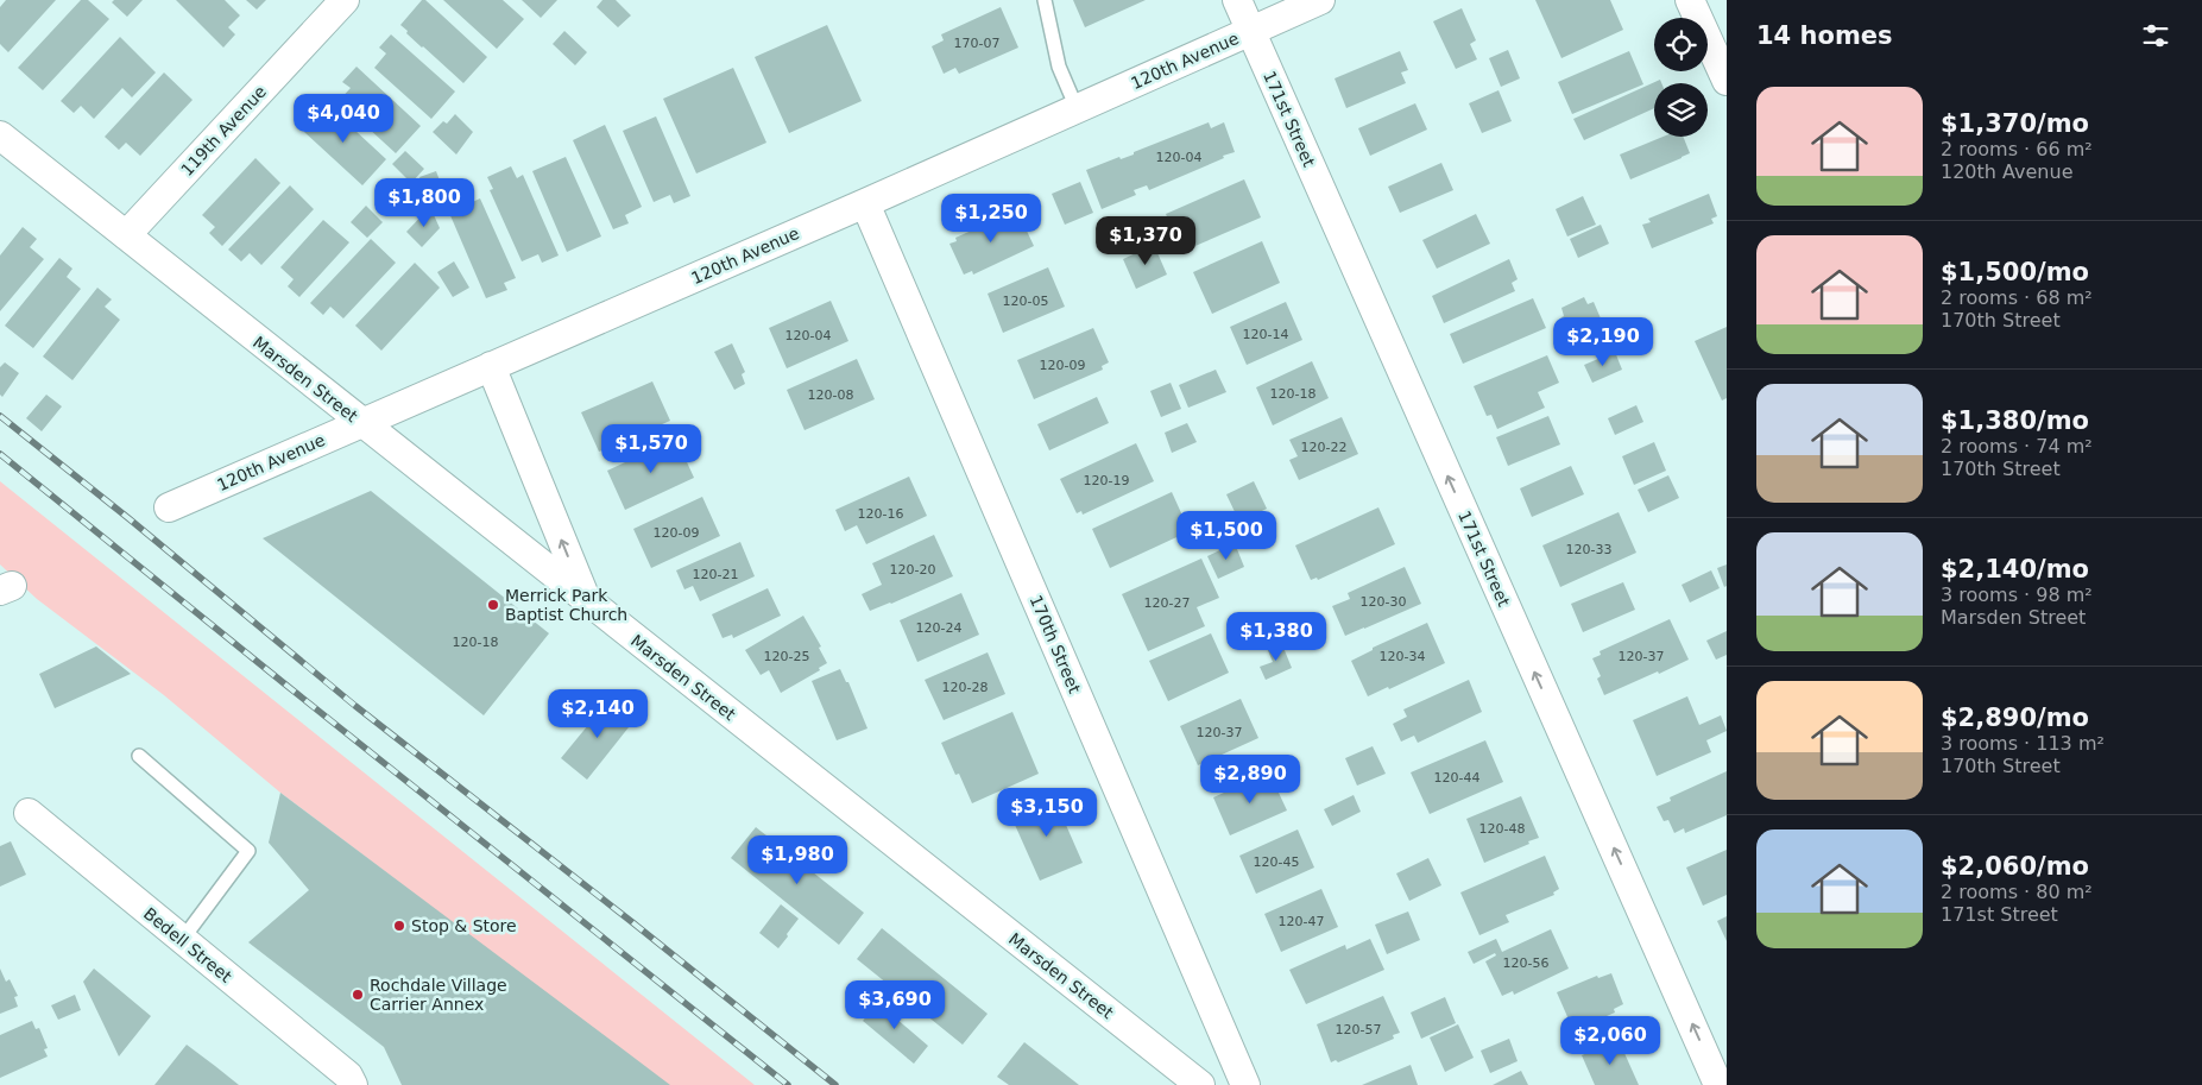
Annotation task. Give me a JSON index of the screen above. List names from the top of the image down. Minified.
{"streets":{"street":["120th Avenue","171st Street","119th Avenue","Marsden Street","170th Street","Bedell Street"]},"crossings":[["120th Avenue","171st Street"],["120th Avenue","Marsden Street"],["120th Avenue","170th Street"],["119th Avenue","Marsden Street"]],"one_way":["171st Street"],"places":["Merrick Park Baptist Church","Stop & Store","Rochdale Village Carrier Annex"],"house_numbers":["170-07","120-04","120-05","120-14","120-04","120-09","120-18","120-08","120-22","120-19","120-16","120-09","120-33","120-20","120-21","120-30","120-27","120-24","120-18","120-25","120-34","120-37","120-28","120-37","120-44","120-48","120-45","120-47","120-56","120-57"],"page":{"heading":"14 homes","list":[{"name":"$1,370/mo","note":"2 rooms · 66 m² · 120th Avenue"},{"name":"$1,500/mo","note":"2 rooms · 68 m² · 170th Street"},{"name":"$1,380/mo","note":"2 rooms · 74 m² · 170th Street"},{"name":"$2,140/mo","note":"3 rooms · 98 m² · Marsden Street"},{"name":"$2,890/mo","note":"3 rooms · 113 m² · 170th Street"},{"name":"$2,060/mo","note":"2 rooms · 80 m² · 171st Street"}],"price":["$4,040","$1,800","$1,250","$1,370","$2,190","$1,570","$1,500","$1,380","$2,140","$2,890","$3,150","$1,980","$3,690","$2,060"]}}
